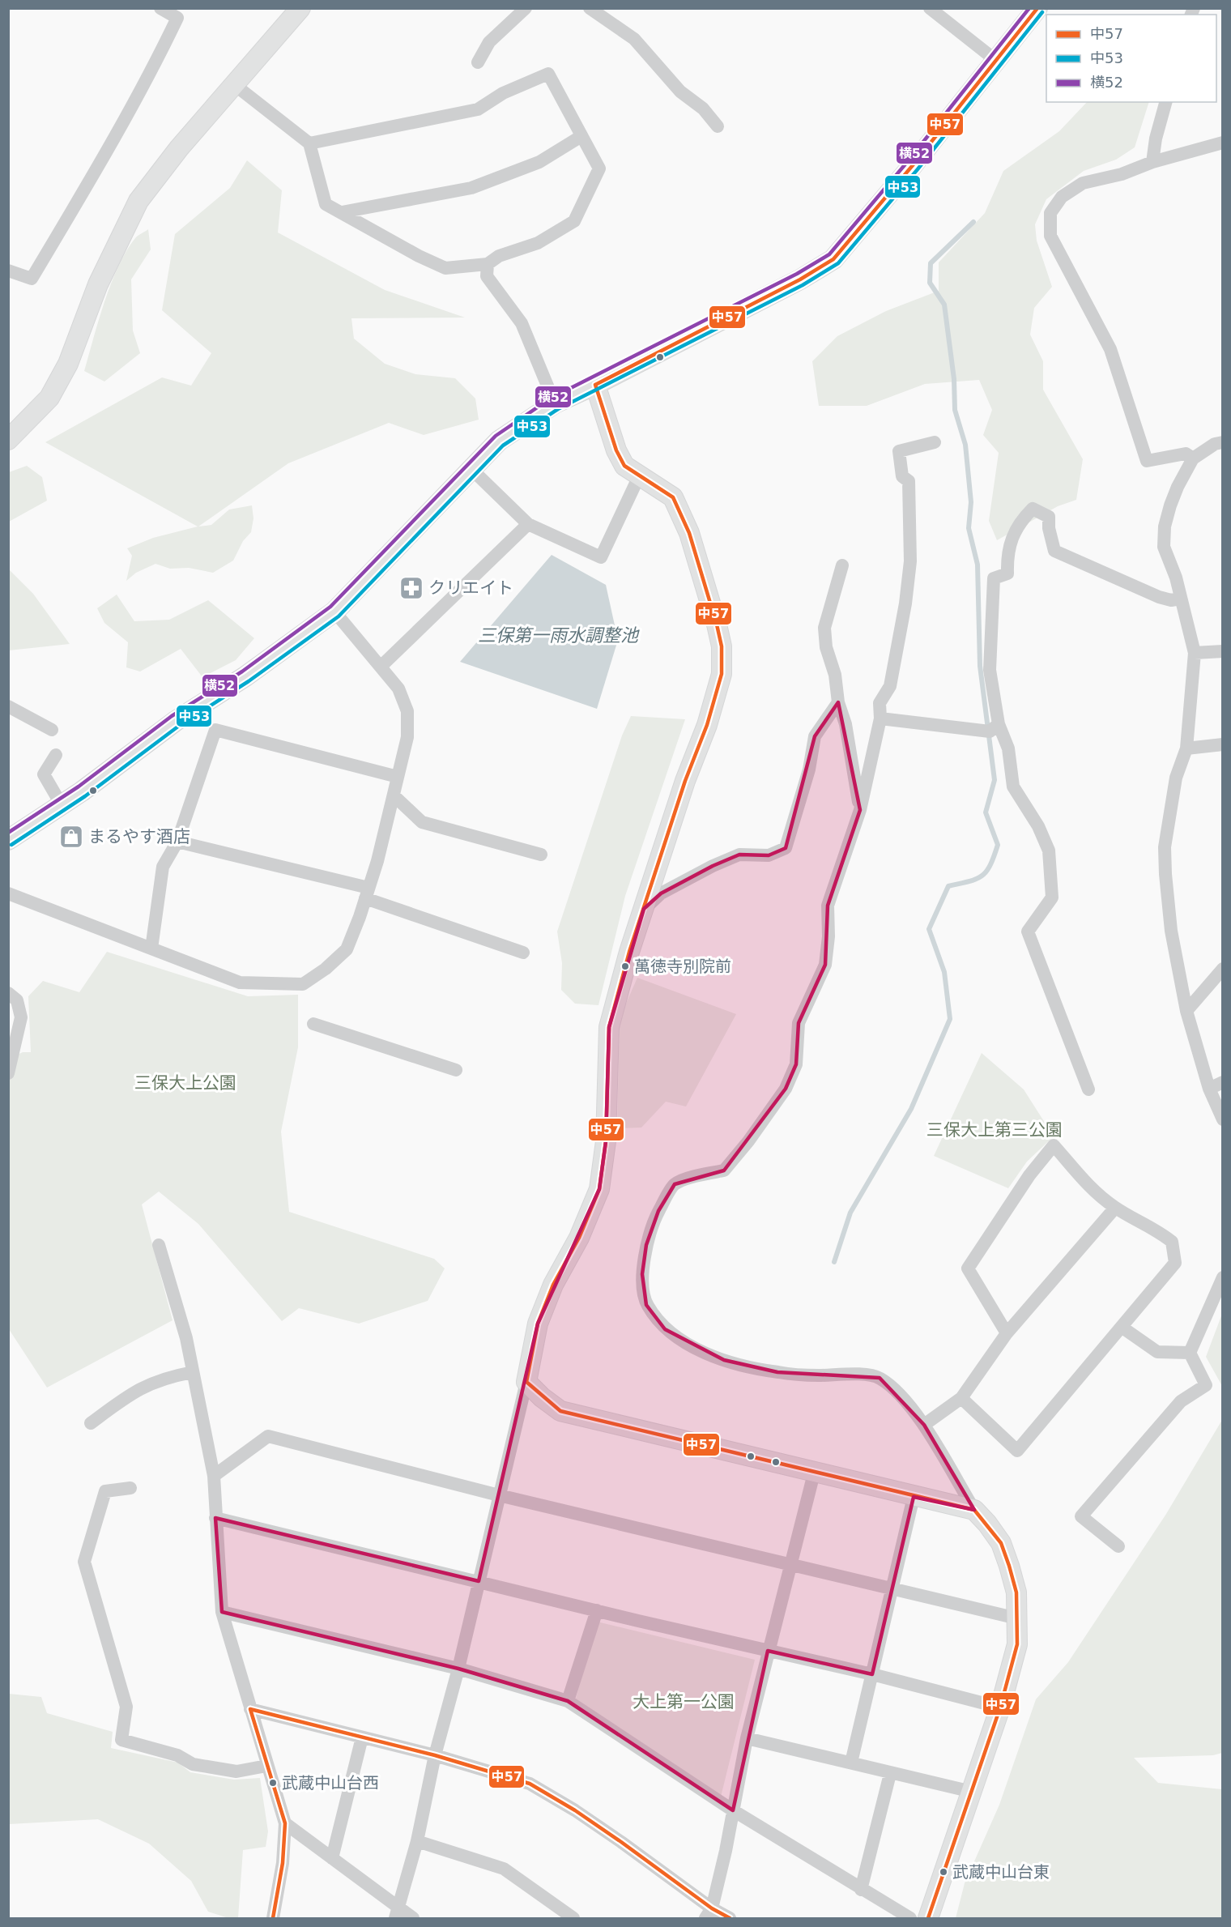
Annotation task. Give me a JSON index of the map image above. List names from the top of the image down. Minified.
{"water":["三保第一雨水調整池"],"parks":["三保大上公園","三保大上第三公園","大上第一公園"],"places":{"pharmacy":["クリエイト"],"shop":["まるやす酒店"],"other":["萬徳寺別院前","武蔵中山台西","武蔵中山台東"]},"lines":["transit line 中57","transit line 横52","transit line 中53"],"legend":["中57","中53","横52"]}
